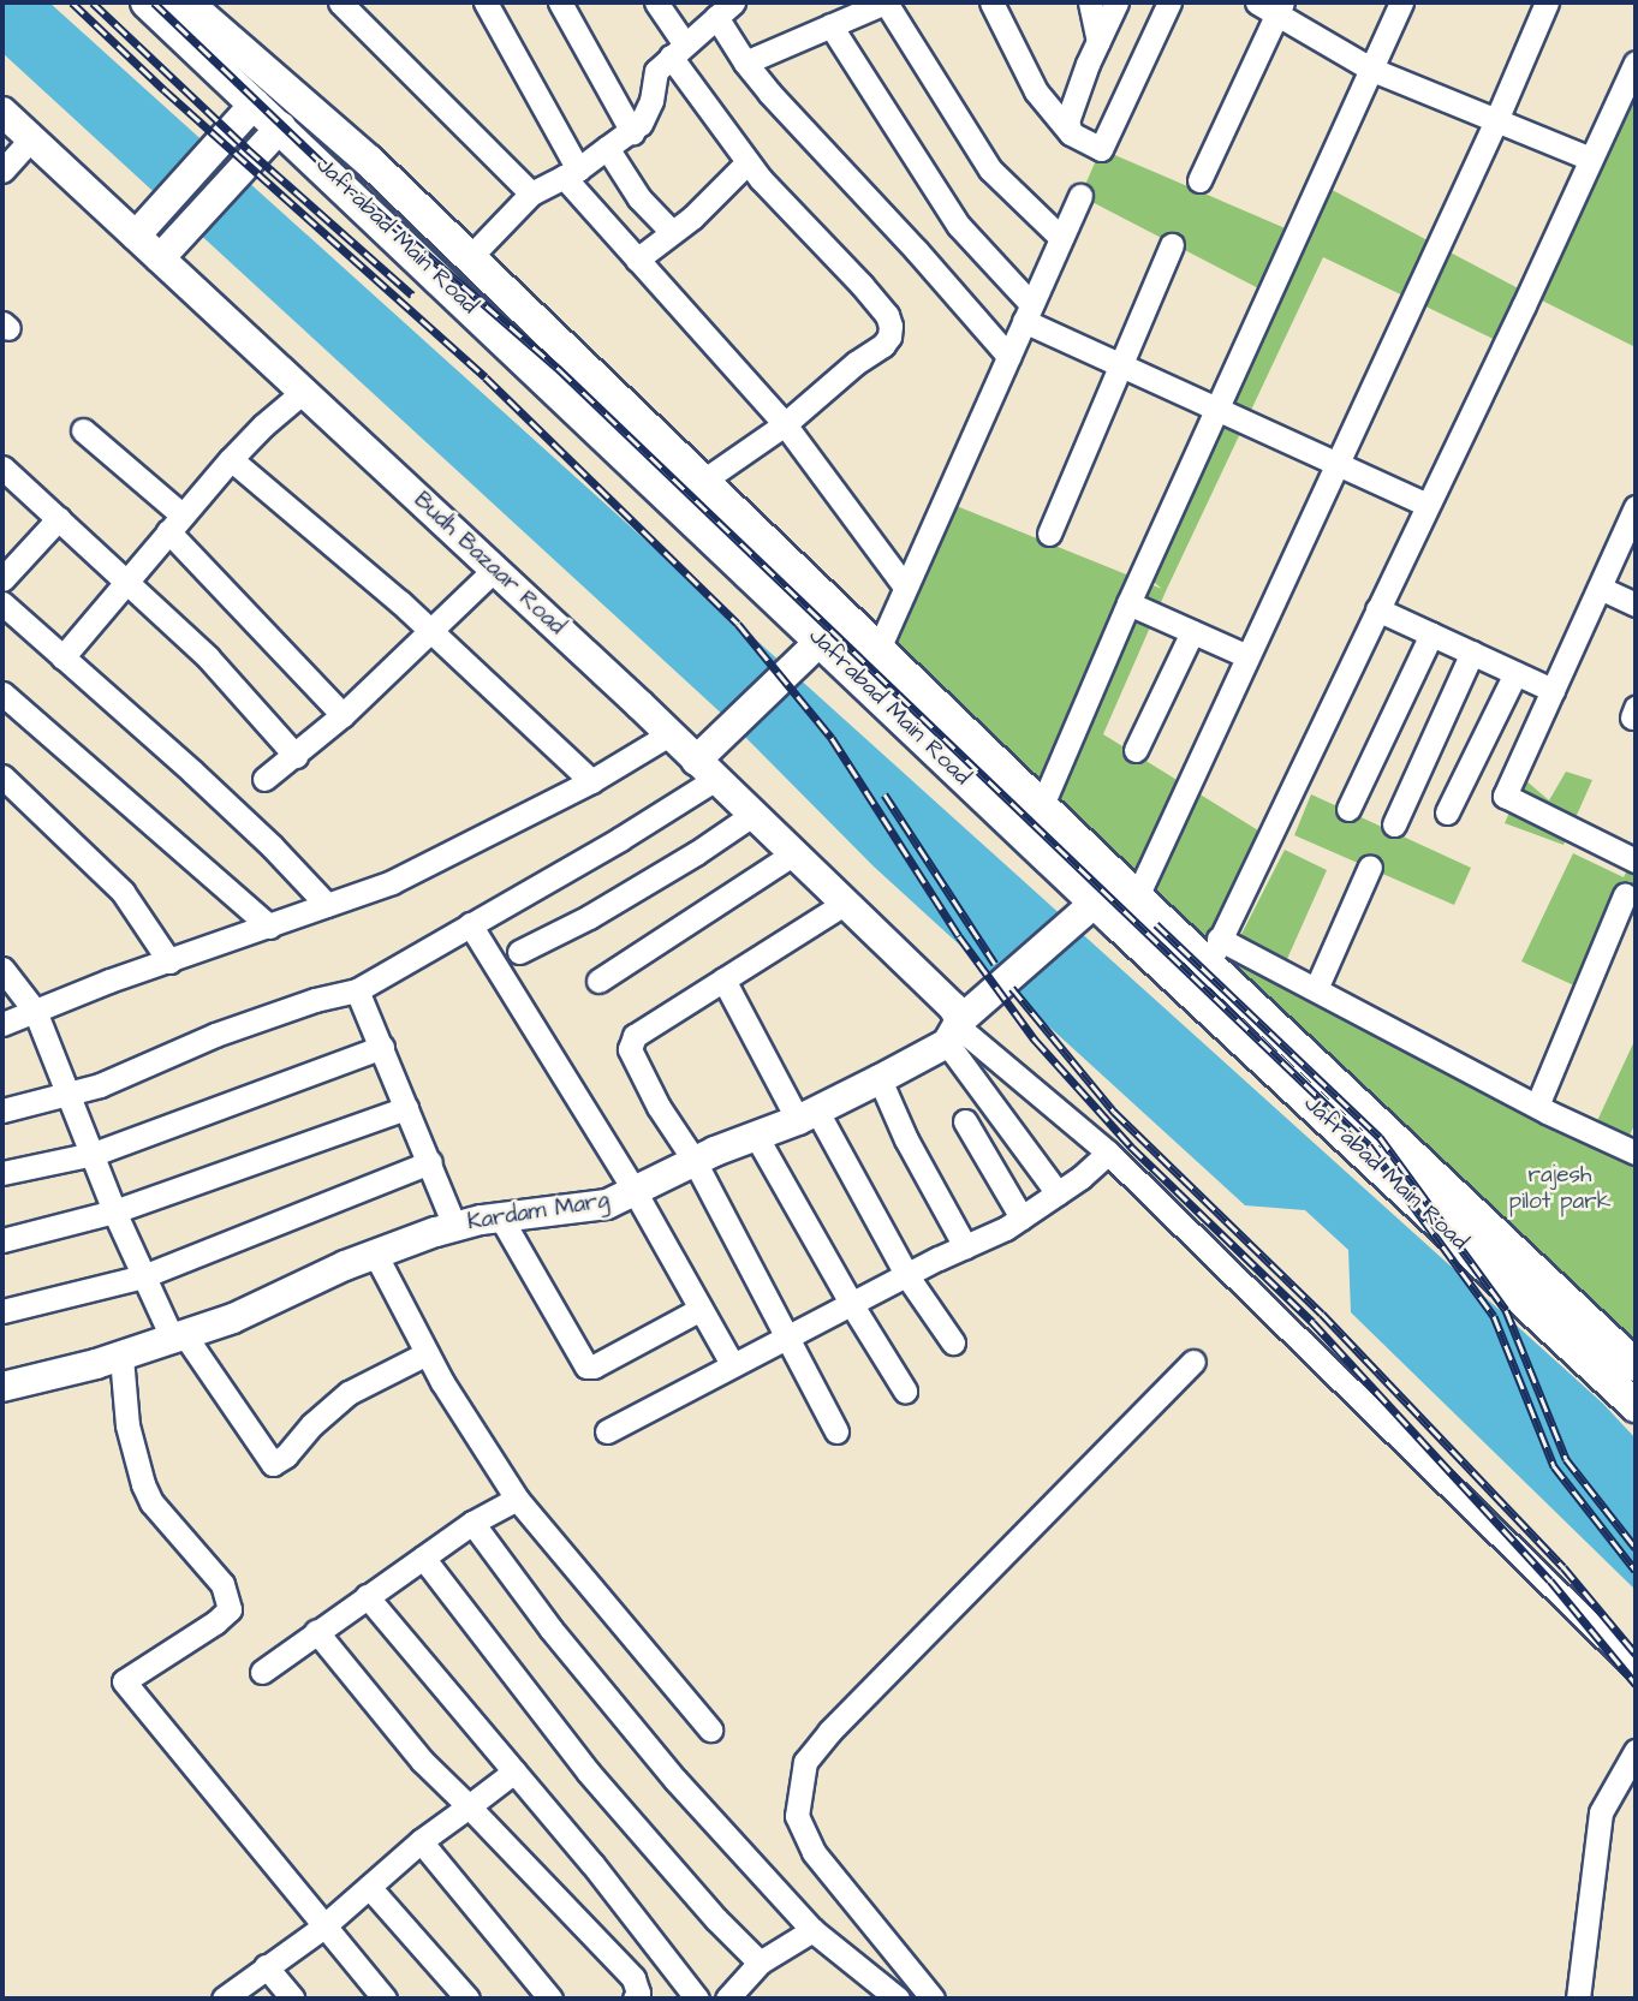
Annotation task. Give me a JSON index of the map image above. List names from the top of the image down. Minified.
{"streets":{"main road":["Jafrabad Main Road"],"street":["Budh Bazaar Road","Kardam Marg"]},"crossings":[["Jafrabad Main Road","Kardam Marg"],["Budh Bazaar Road","Kardam Marg"]],"parks":["rajesh pilot park"]}
